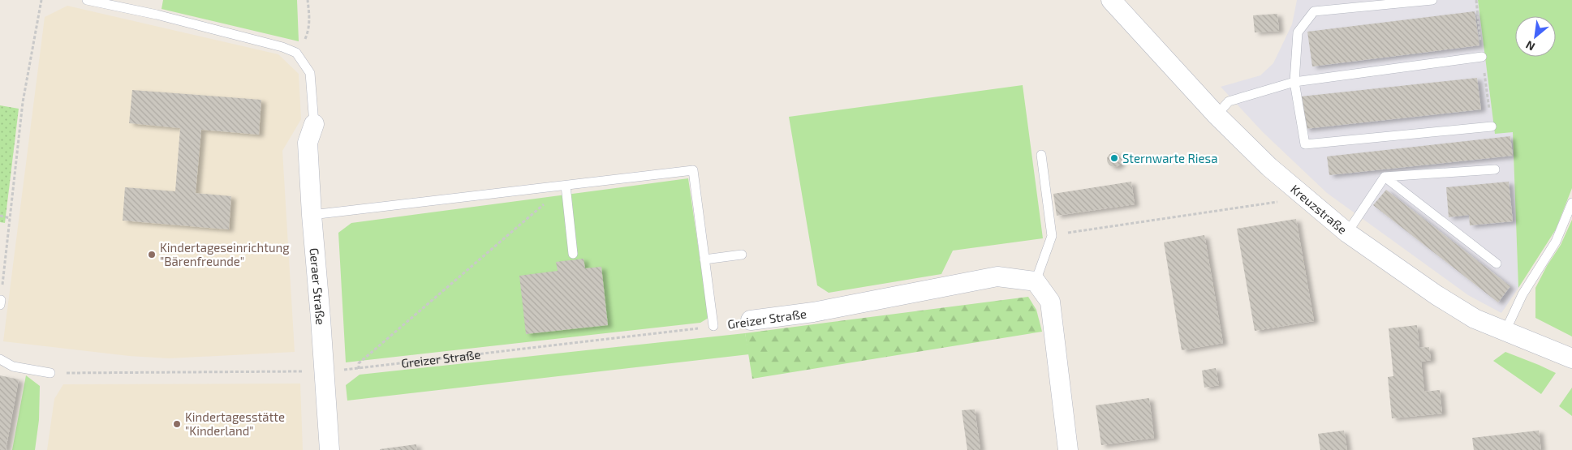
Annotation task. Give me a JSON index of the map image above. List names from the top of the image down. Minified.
{"streets":{"street":["Kreuzstraße","Geraer Straße","Greizer Straße"]},"crossings":[["Geraer Straße","Greizer Straße"]],"places":["Sternwarte Riesa","Kindertageseinrichtung \"Bärenfreunde\"","Kindertagesstätte \"Kinderland\""],"north":"bottom left"}
